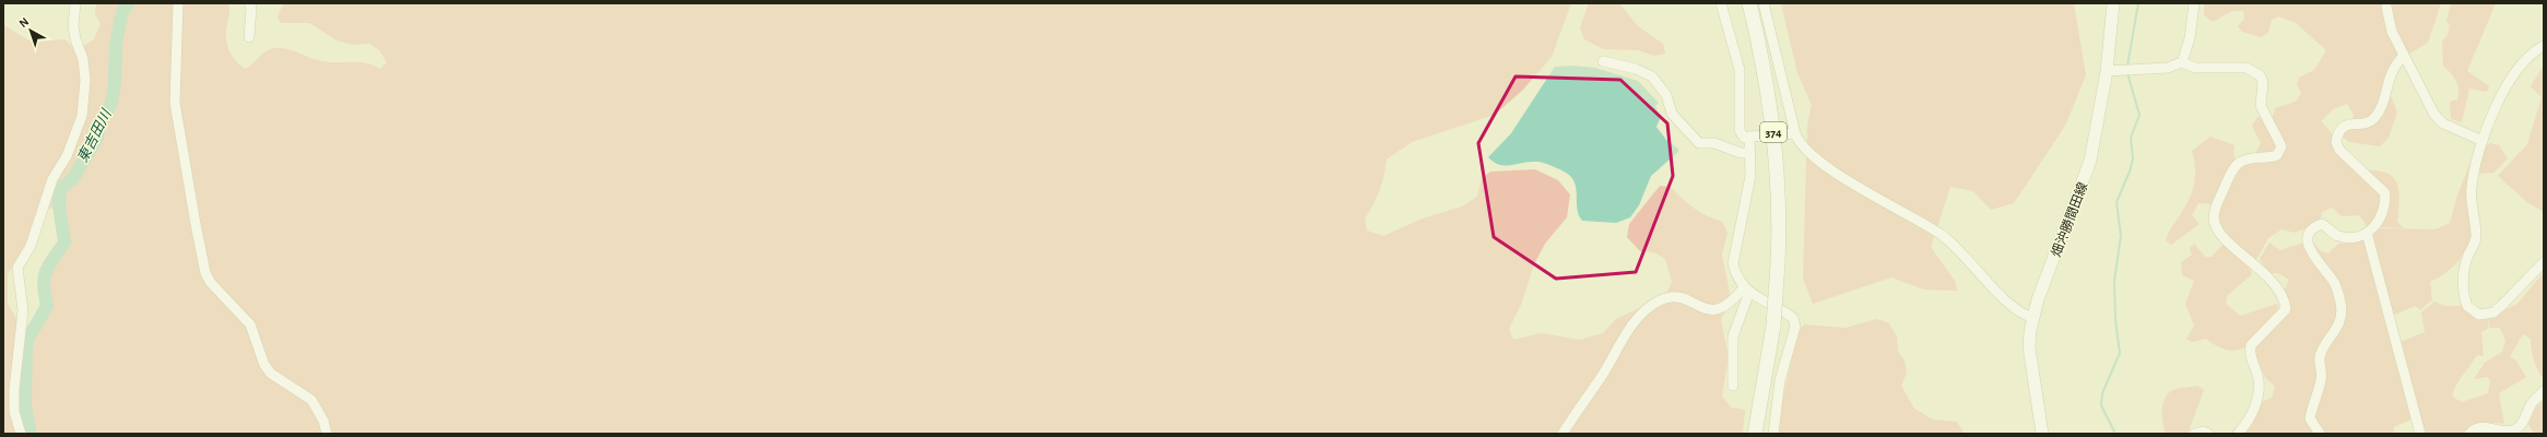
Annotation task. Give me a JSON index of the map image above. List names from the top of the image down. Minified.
{"streets":{"highway":["374"],"main road":["畑沖勝間田線"]},"water":["東吉田川"],"north":"top left"}
